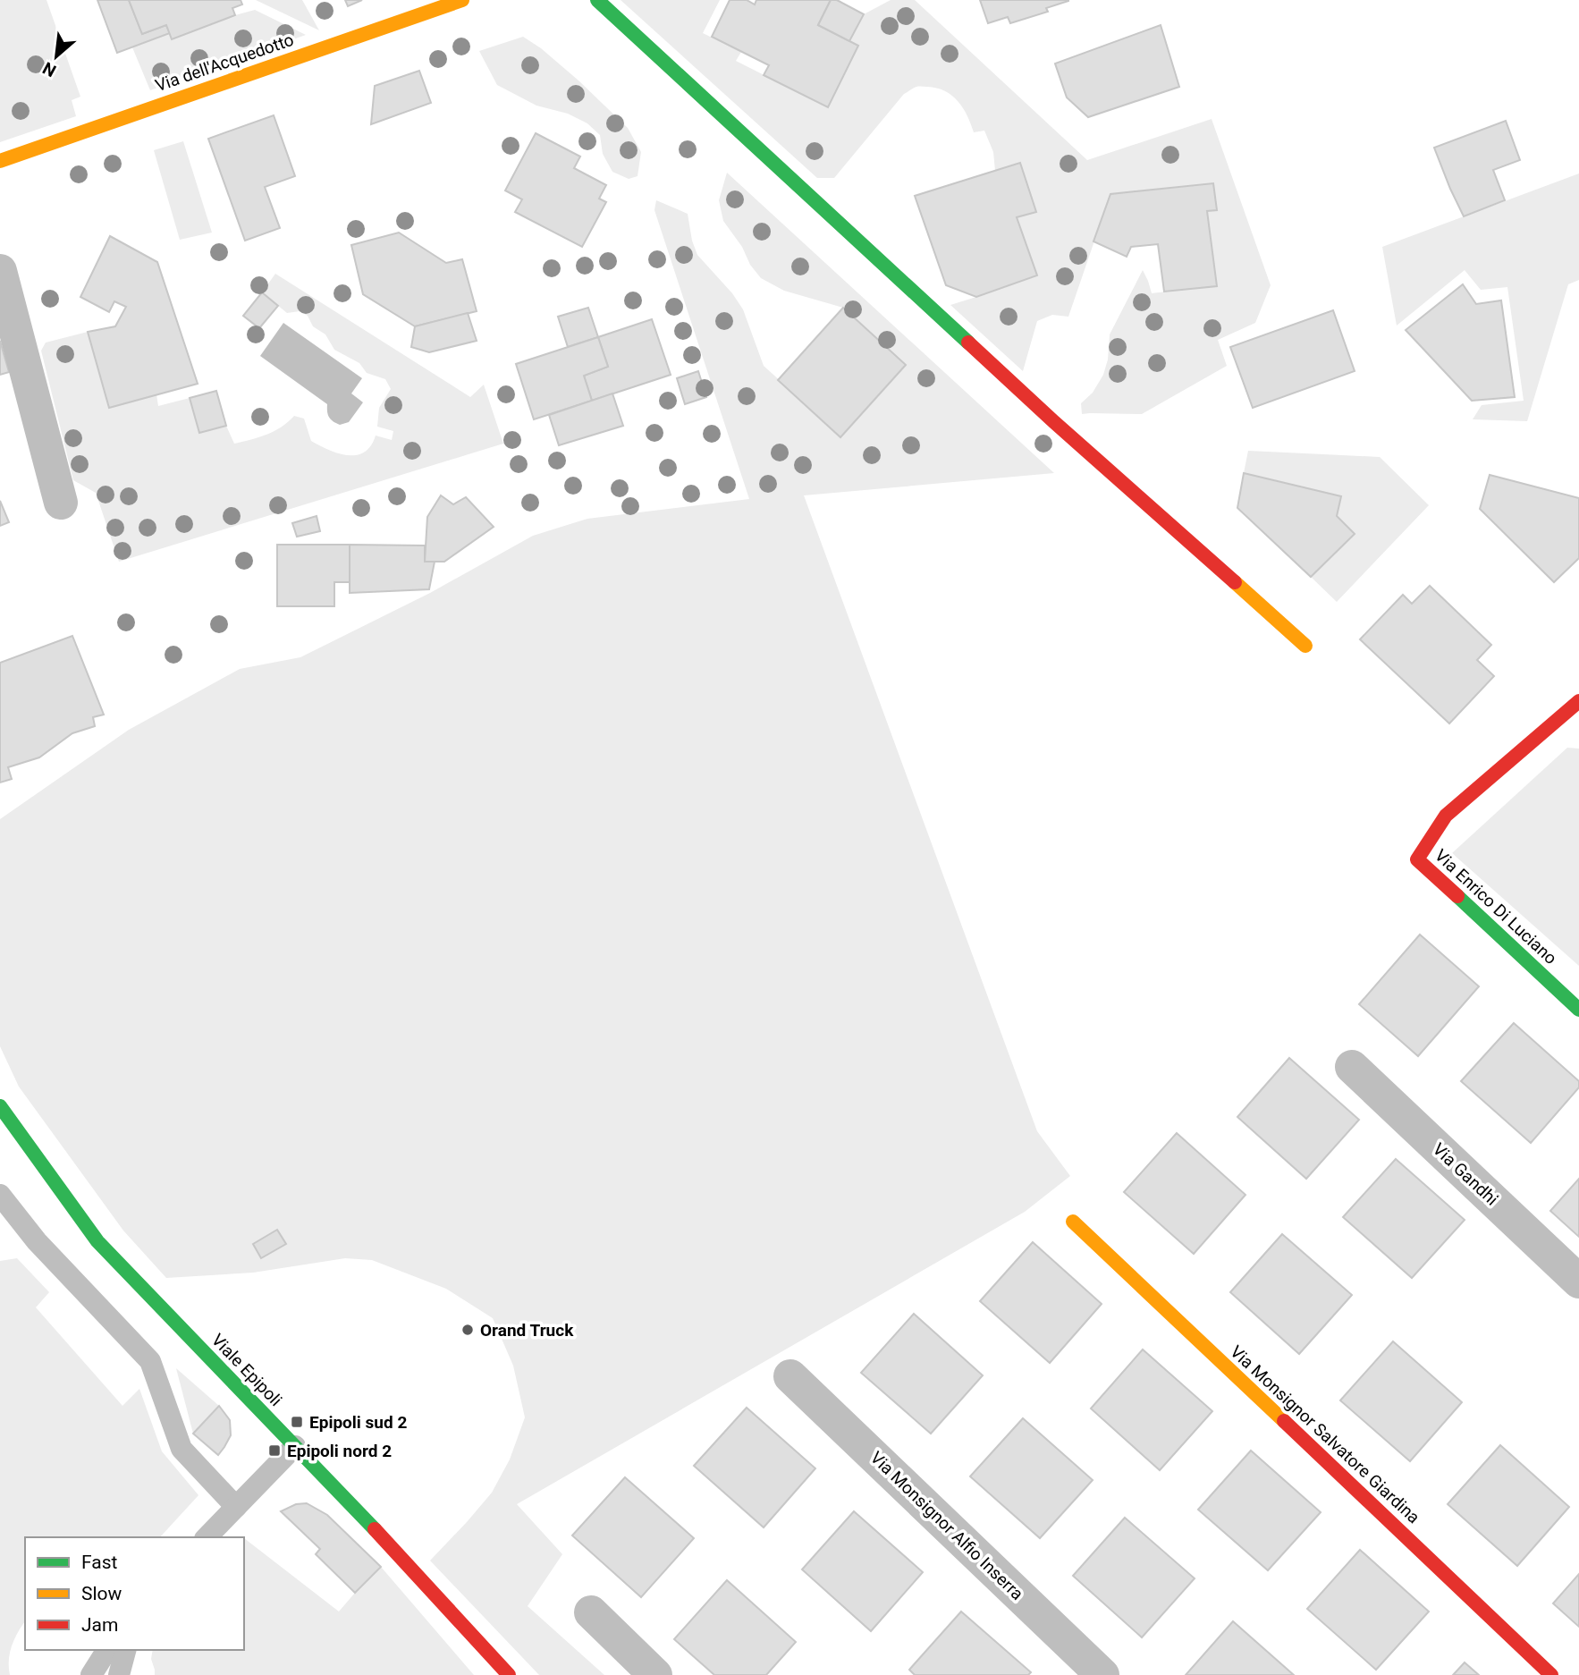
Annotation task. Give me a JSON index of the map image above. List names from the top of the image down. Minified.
{"streets":{"street":["Via dell'Acquedotto","Via Enrico Di Luciano","Via Gandhi","Viale Epipoli","Via Monsignor Salvatore Giardina","Via Monsignor Alfio Inserra"]},"places":{"other":["Orand Truck"],"transit":["Epipoli sud 2","Epipoli nord 2"]},"legend":["Fast","Slow","Jam"],"north":"bottom left"}
